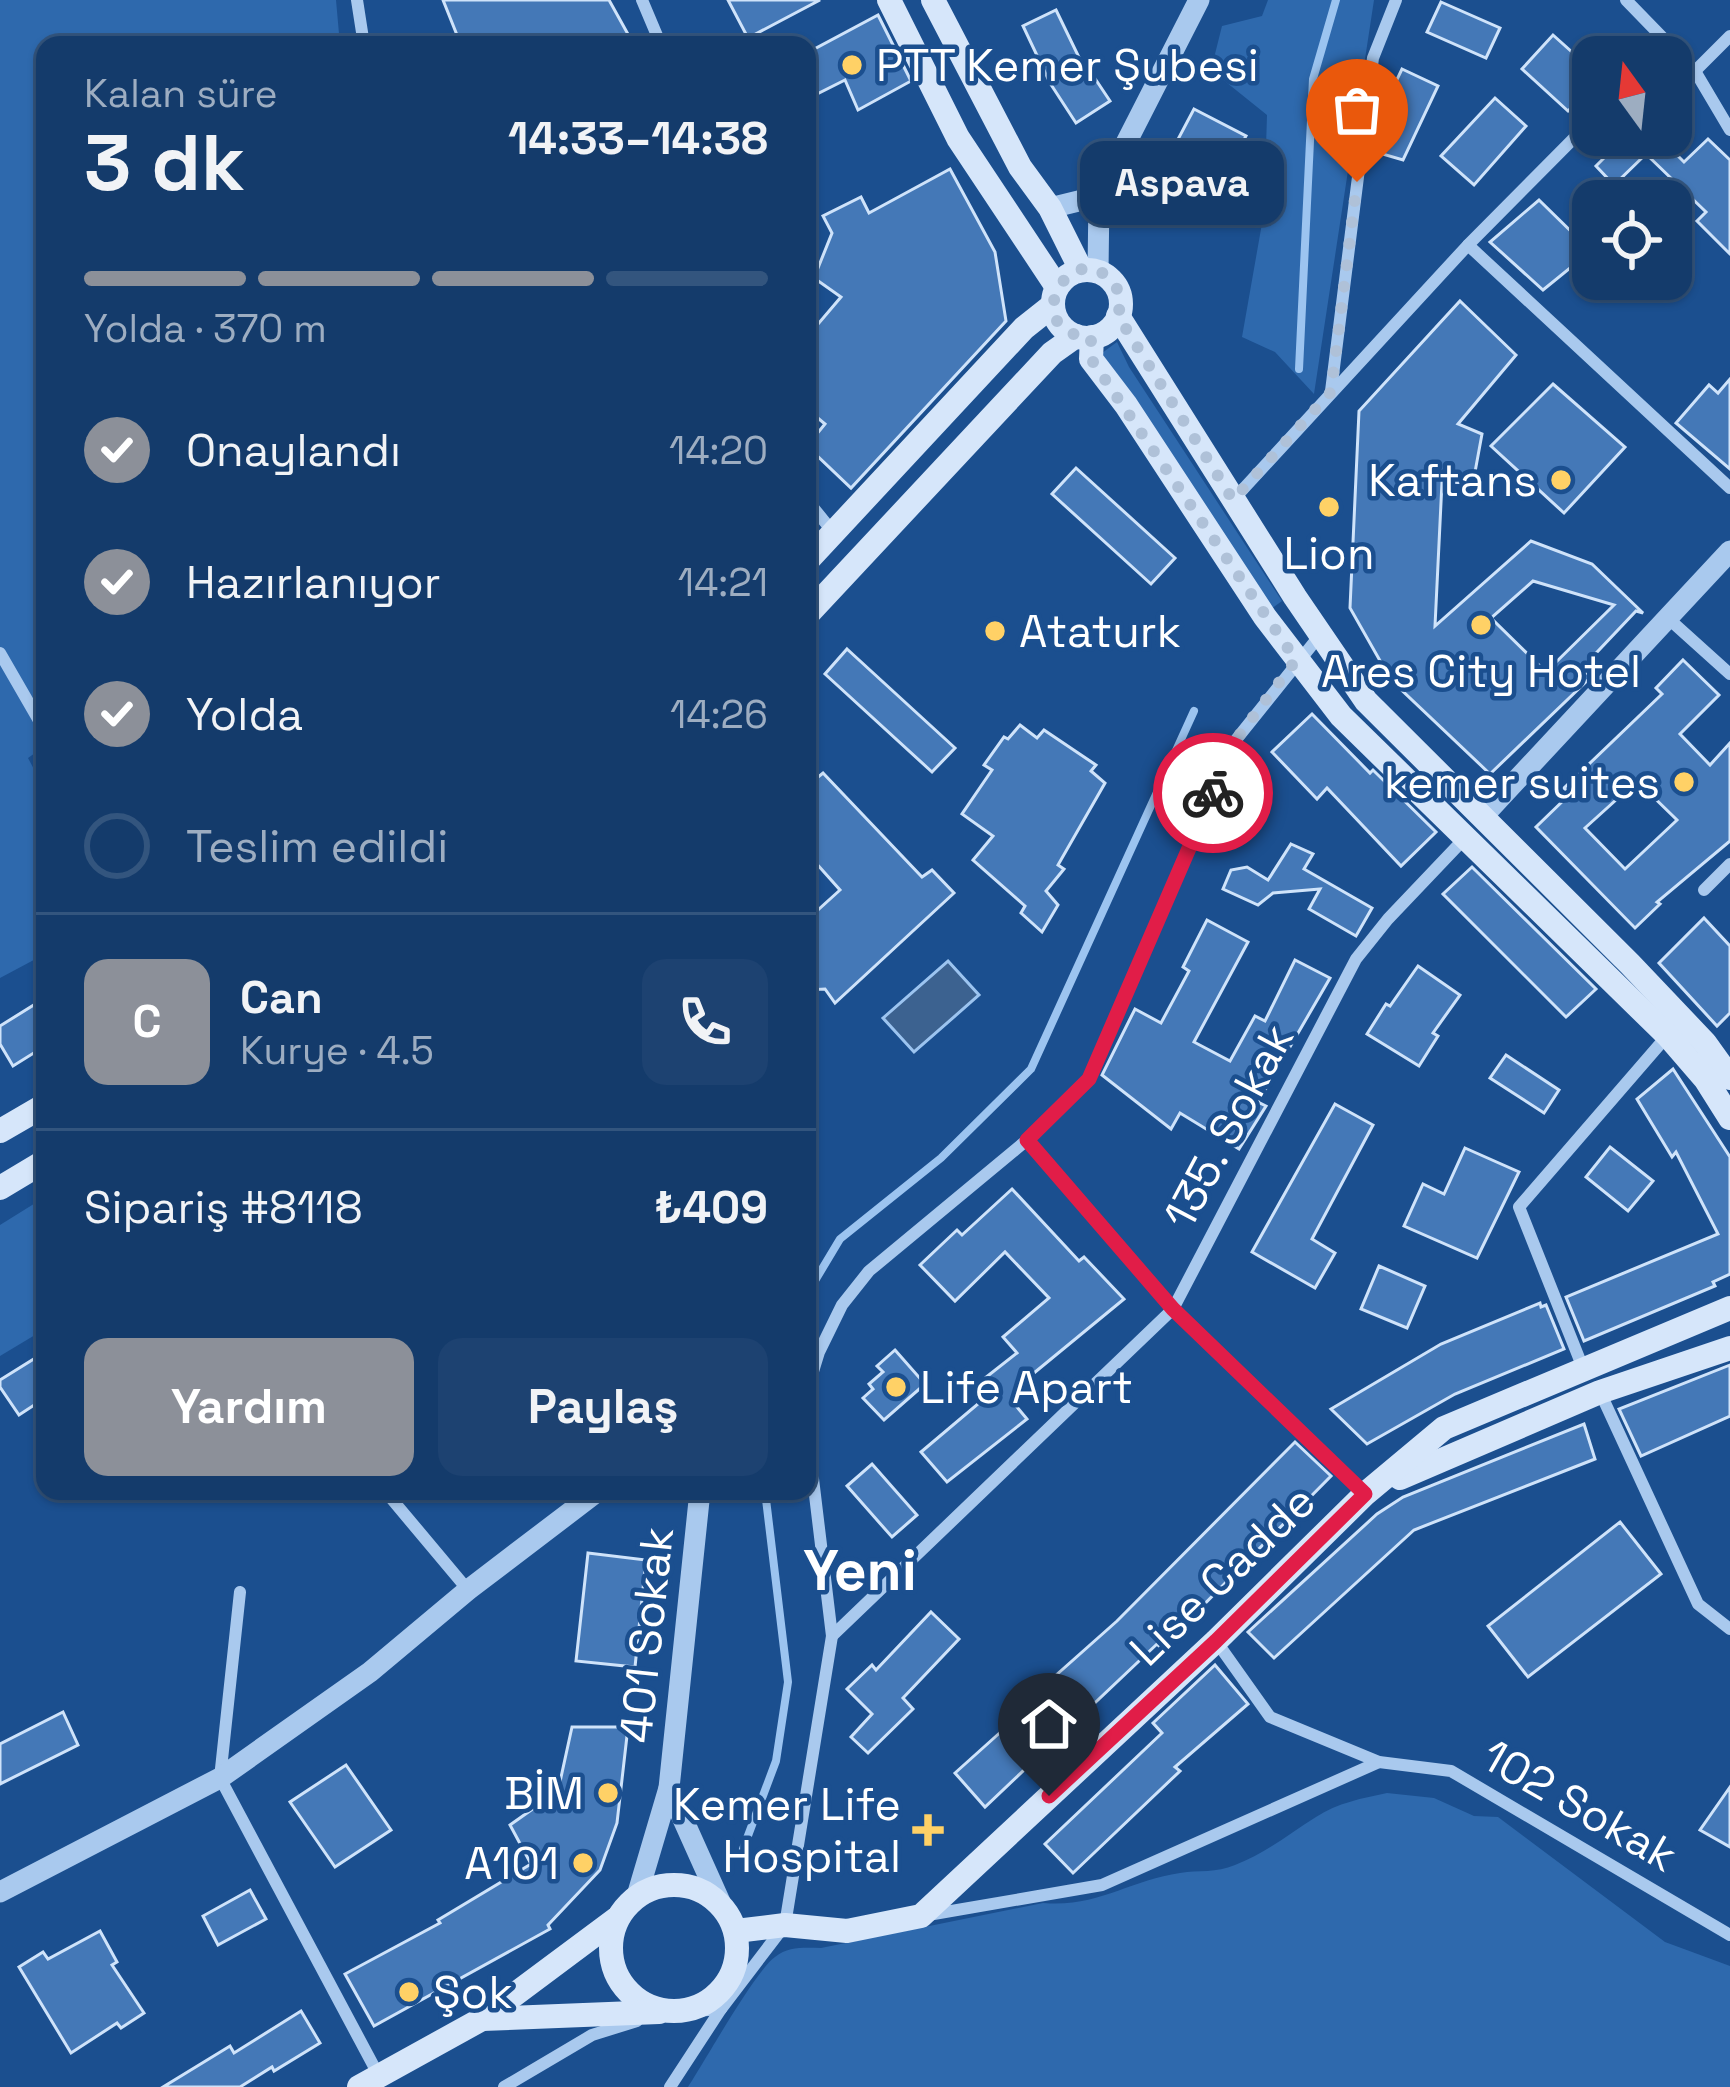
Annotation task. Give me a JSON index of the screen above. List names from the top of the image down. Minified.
{"streets":{"main road":["Lise Cadde"],"street":["135. Sokak","401 Sokak","102 Sokak"]},"crossings":[["Lise Cadde","102 Sokak"]],"districts":["Yeni"],"places":{"other":["PTT Kemer Şubesi","Aspava","Kaftans","Lion","Ares City Hotel","Ataturk","kemer suites","Life Apart","BİM","A101","Şok"],"health":["Kemer Life Hospital"]},"north":"top","page":{"heading":["3 dk","Kalan süre","14:33–14:38"],"panel":["Can","Kurye · 4.5","Sipariş #8118","₺409"],"bubble":"Aspava","bar":"Yolda · 370 m","list":[["Onaylandı","14:20"],["Hazırlanıyor","14:21"],["Yolda","14:26"],"Teslim edildi"],"round":"C","buttons":["Yardım","Paylaş"]}}
